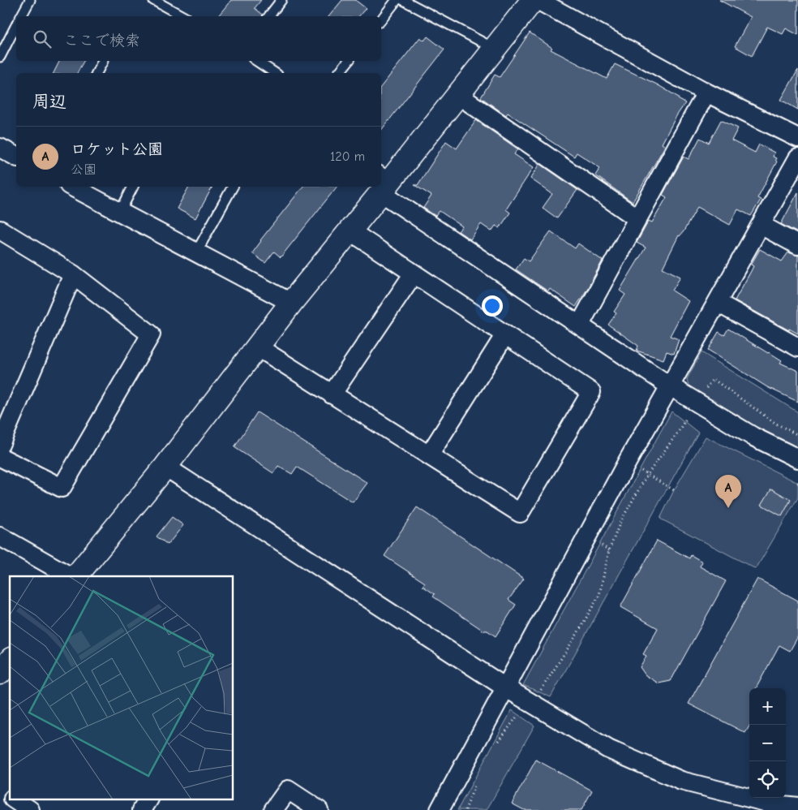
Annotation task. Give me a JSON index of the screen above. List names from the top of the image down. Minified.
{"page":{"search":"ここで検索","heading":"周辺","list":[{"mark":"A","name":"ロケット公園","note":"公園","value":"120 m"}],"pins":"A","map_buttons":["+","−"]}}
